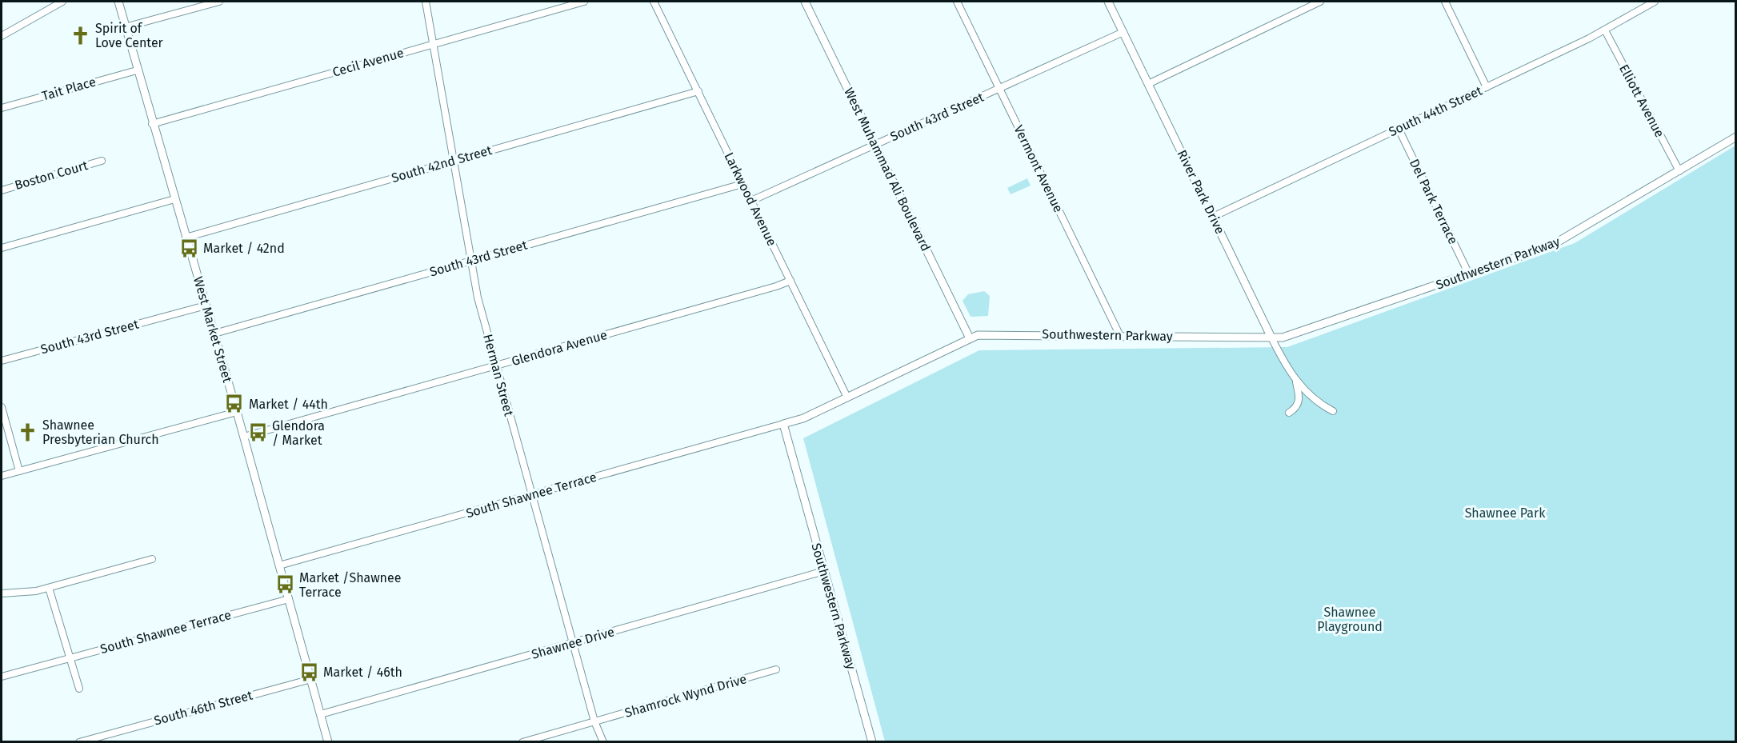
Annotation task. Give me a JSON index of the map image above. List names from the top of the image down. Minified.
{"streets":{"street":["Cecil Avenue","Tait Place","Elliott Avenue","South 44th Street","South 43rd Street","South 42nd Street","Vermont Avenue","West Muhammad Ali Boulevard","Boston Court","River Park Drive","Larkwood Avenue","Del Park Terrace","Southwestern Parkway","West Market Street","Glendora Avenue","Herman Street","South Shawnee Terrace","Shawnee Drive","Shamrock Wynd Drive","South 46th Street"]},"crossings":[["Cecil Avenue","West Market Street"],["Cecil Avenue","Herman Street"],["Tait Place","West Market Street"],["Elliott Avenue","South 44th Street"],["Elliott Avenue","Southwestern Parkway"],["South 44th Street","River Park Drive"],["South 44th Street","Del Park Terrace"],["South 43rd Street","Vermont Avenue"],["South 43rd Street","West Muhammad Ali Boulevard"],["South 43rd Street","River Park Drive"],["South 43rd Street","Larkwood Avenue"],["South 43rd Street","West Market Street"],["South 43rd Street","Herman Street"],["South 42nd Street","Larkwood Avenue"],["South 42nd Street","West Market Street"],["South 42nd Street","Herman Street"],["Vermont Avenue","Southwestern Parkway"],["West Muhammad Ali Boulevard","Southwestern Parkway"],["River Park Drive","Southwestern Parkway"],["Larkwood Avenue","Southwestern Parkway"],["Larkwood Avenue","Glendora Avenue"],["Del Park Terrace","Southwestern Parkway"],["Southwestern Parkway","South Shawnee Terrace"],["Southwestern Parkway","Shawnee Drive"],["West Market Street","Glendora Avenue"],["West Market Street","South Shawnee Terrace"],["West Market Street","Shawnee Drive"],["West Market Street","South 46th Street"],["Glendora Avenue","Herman Street"],["Herman Street","South Shawnee Terrace"],["Herman Street","Shawnee Drive"],["Herman Street","Shamrock Wynd Drive"]],"parks":["Shawnee Park","Shawnee Playground"],"places":{"church":["Spirit of Love Center","Shawnee Presbyterian Church"],"bus stop":["Market / 42nd","Market / 44th","Glendora / Market","Market /Shawnee Terrace","Market / 46th"]}}
